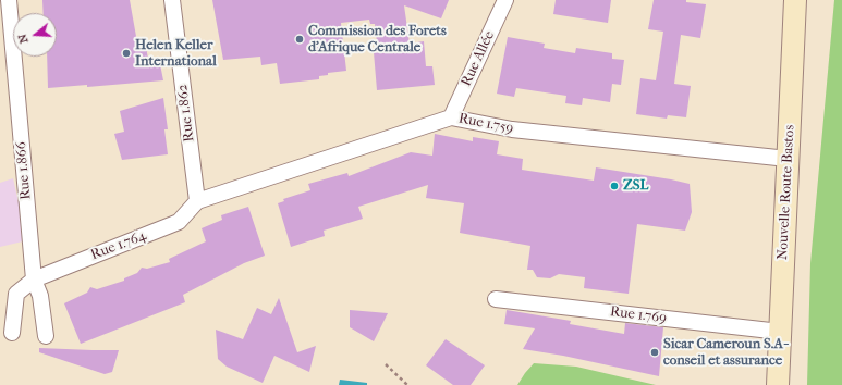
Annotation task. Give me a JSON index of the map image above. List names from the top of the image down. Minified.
{"streets":{"main road":["Nouvelle Route Bastos"],"street":["Rue Allée","Rue 1.862","Rue 1.759","Rue 1.866","Rue 1.764","Rue 1.769"]},"crossings":[["Rue Allée","Rue 1.759"],["Rue 1.862","Rue 1.759"],["Rue 1.862","Rue 1.764"],["Rue 1.759","Nouvelle Route Bastos"],["Rue 1.759","Rue 1.764"],["Rue 1.866","Rue 1.764"],["Nouvelle Route Bastos","Rue 1.769"]],"places":["Commission des Forets d'Afrique Centrale","Helen Keller International","ZSL","Sicar Cameroun S.A- conseil et assurance"],"north":"left"}
